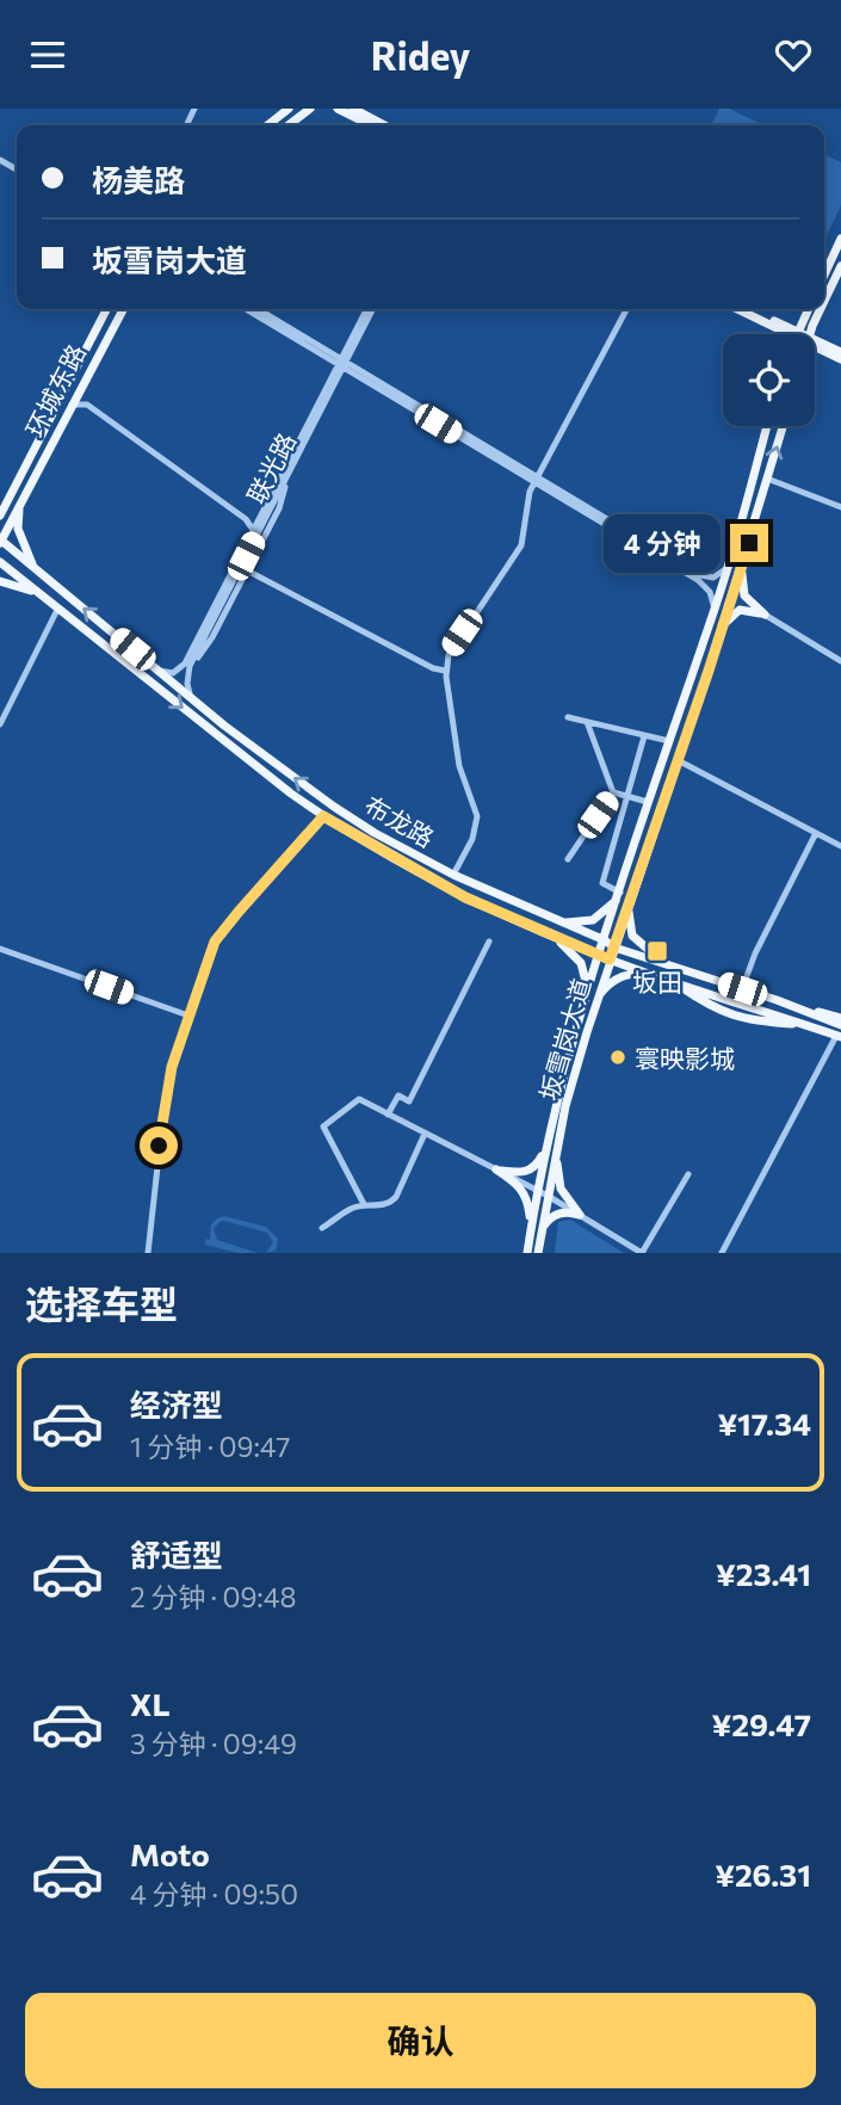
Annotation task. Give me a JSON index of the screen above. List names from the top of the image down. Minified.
{"streets":{"main road":["环城东路","布龙路","坂雪岗大道"],"street":["联光路"]},"crossings":[["环城东路","布龙路"],["联光路","布龙路"],["布龙路","坂雪岗大道"]],"places":{"transit":["坂田"],"other":["寰映影城"]},"page":{"header":"Ridey","banner":["杨美路","坂雪岗大道"],"bubble":"4 分钟","heading":"选择车型","list":[{"name":"经济型","note":"1 分钟 · 09:47","value":"¥17.34"},{"name":"舒适型","note":"2 分钟 · 09:48","value":"¥23.41"},{"name":"XL","note":"3 分钟 · 09:49","value":"¥29.47"},{"name":"Moto","note":"4 分钟 · 09:50","value":"¥26.31"}],"buttons":"确认"}}
